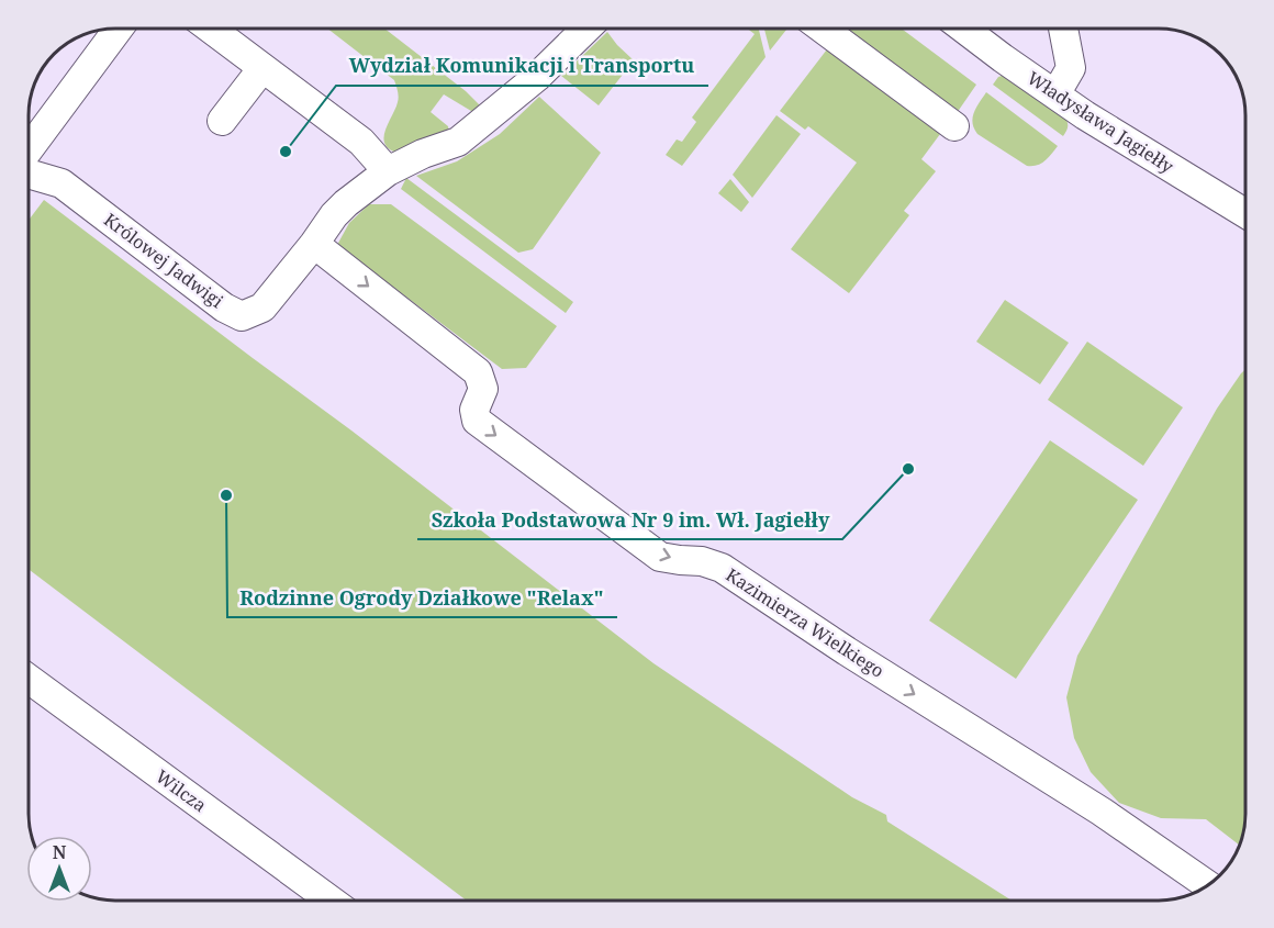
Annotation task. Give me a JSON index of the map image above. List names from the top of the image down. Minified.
{"streets":{"street":["Władysława Jagiełły","Królowej Jadwigi","Kazimierza Wielkiego","Wilcza"]},"crossings":[["Królowej Jadwigi","Kazimierza Wielkiego"]],"one_way":["Kazimierza Wielkiego"],"places":["Wydział Komunikacji i Transportu","Szkoła Podstawowa Nr 9 im. Wł. Jagiełły","Rodzinne Ogrody Działkowe \"Relax\""],"north":"top"}
